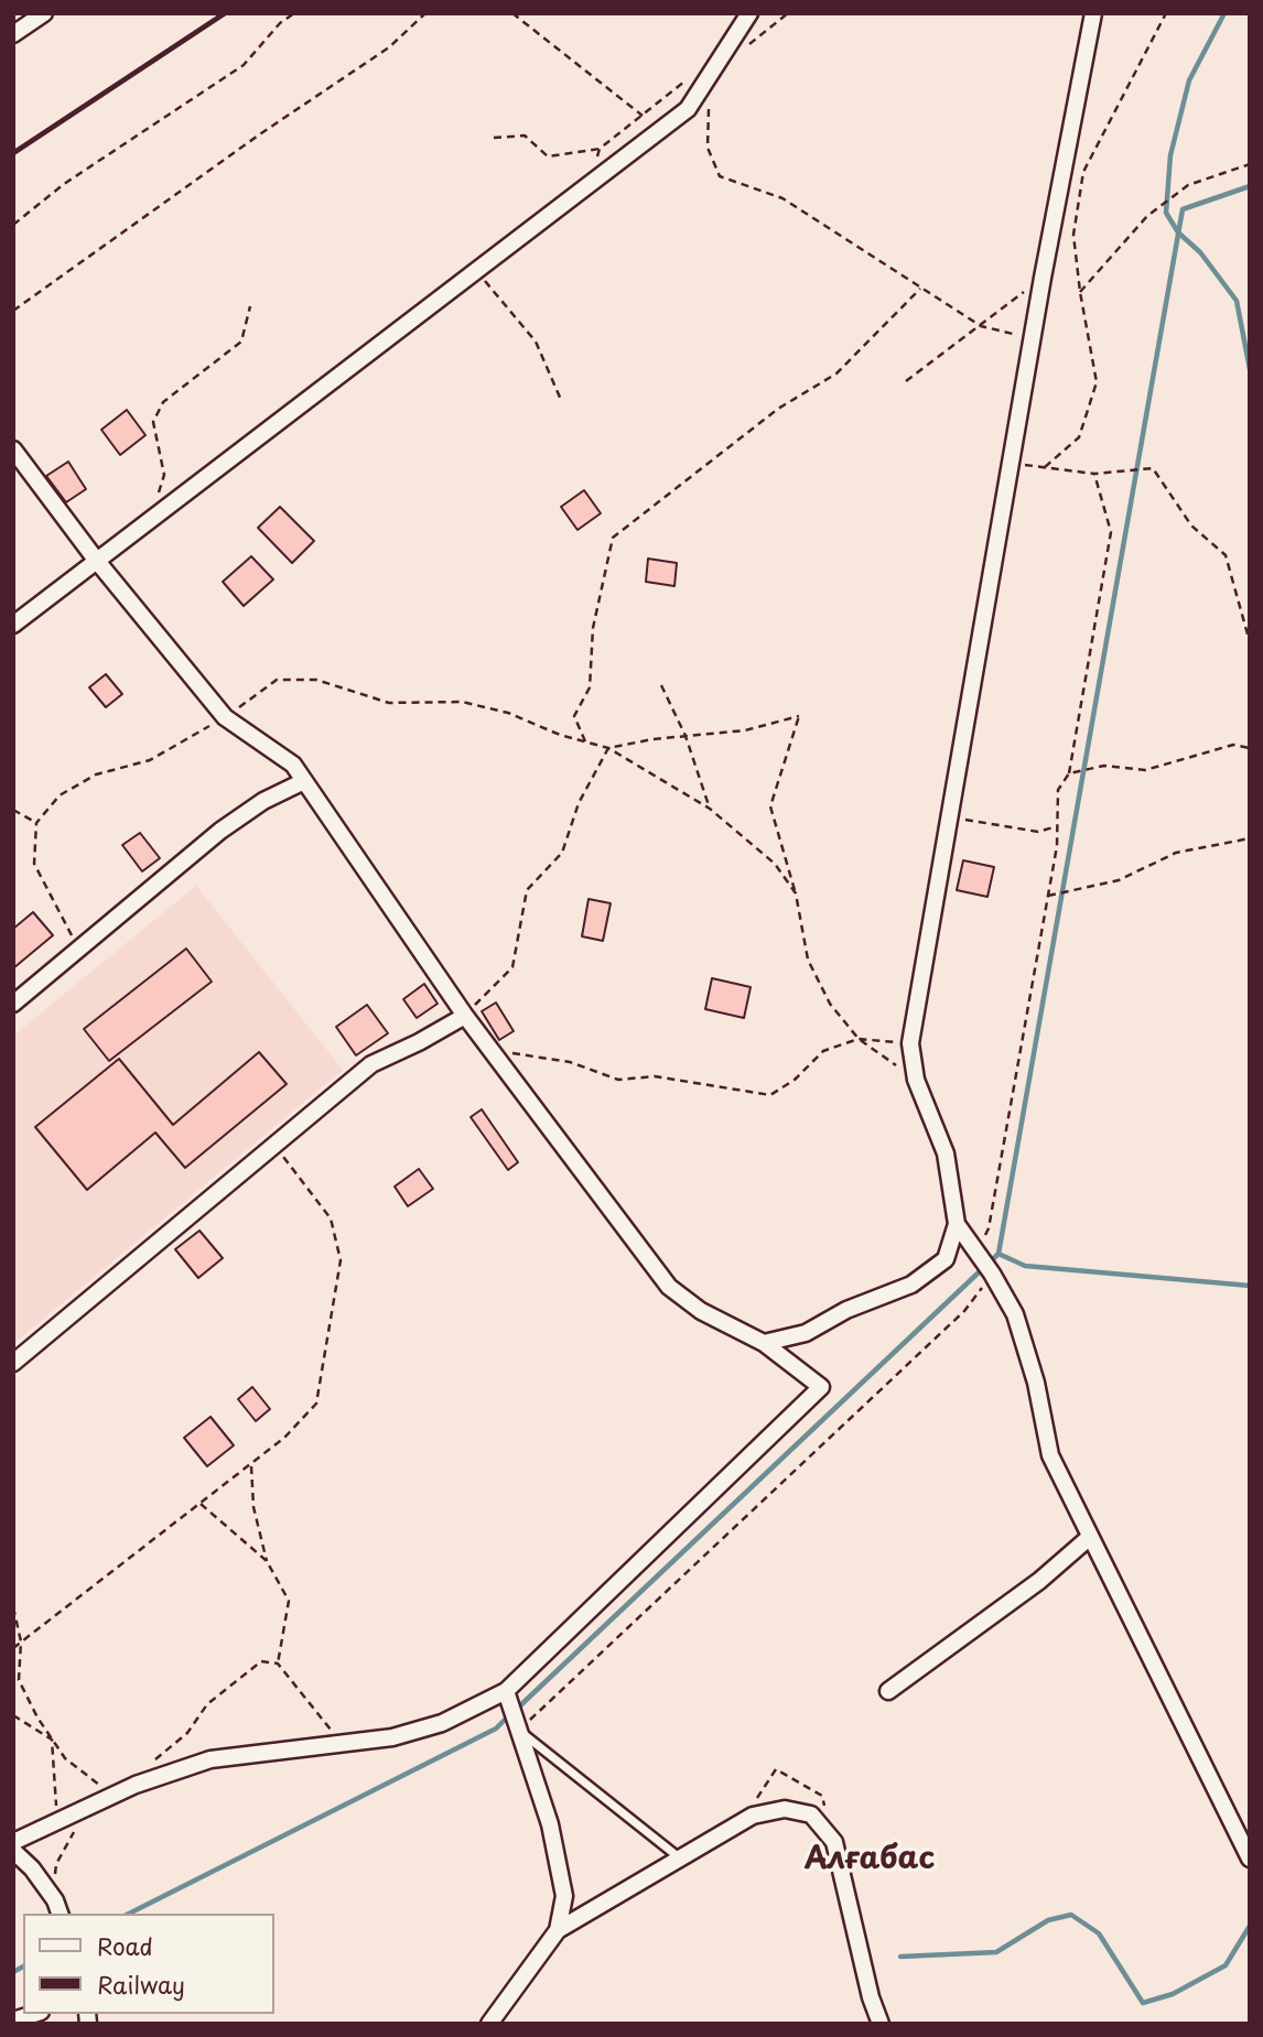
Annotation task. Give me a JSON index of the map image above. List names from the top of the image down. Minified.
{"districts":["Алғабас"],"legend":["Road","Railway"]}
